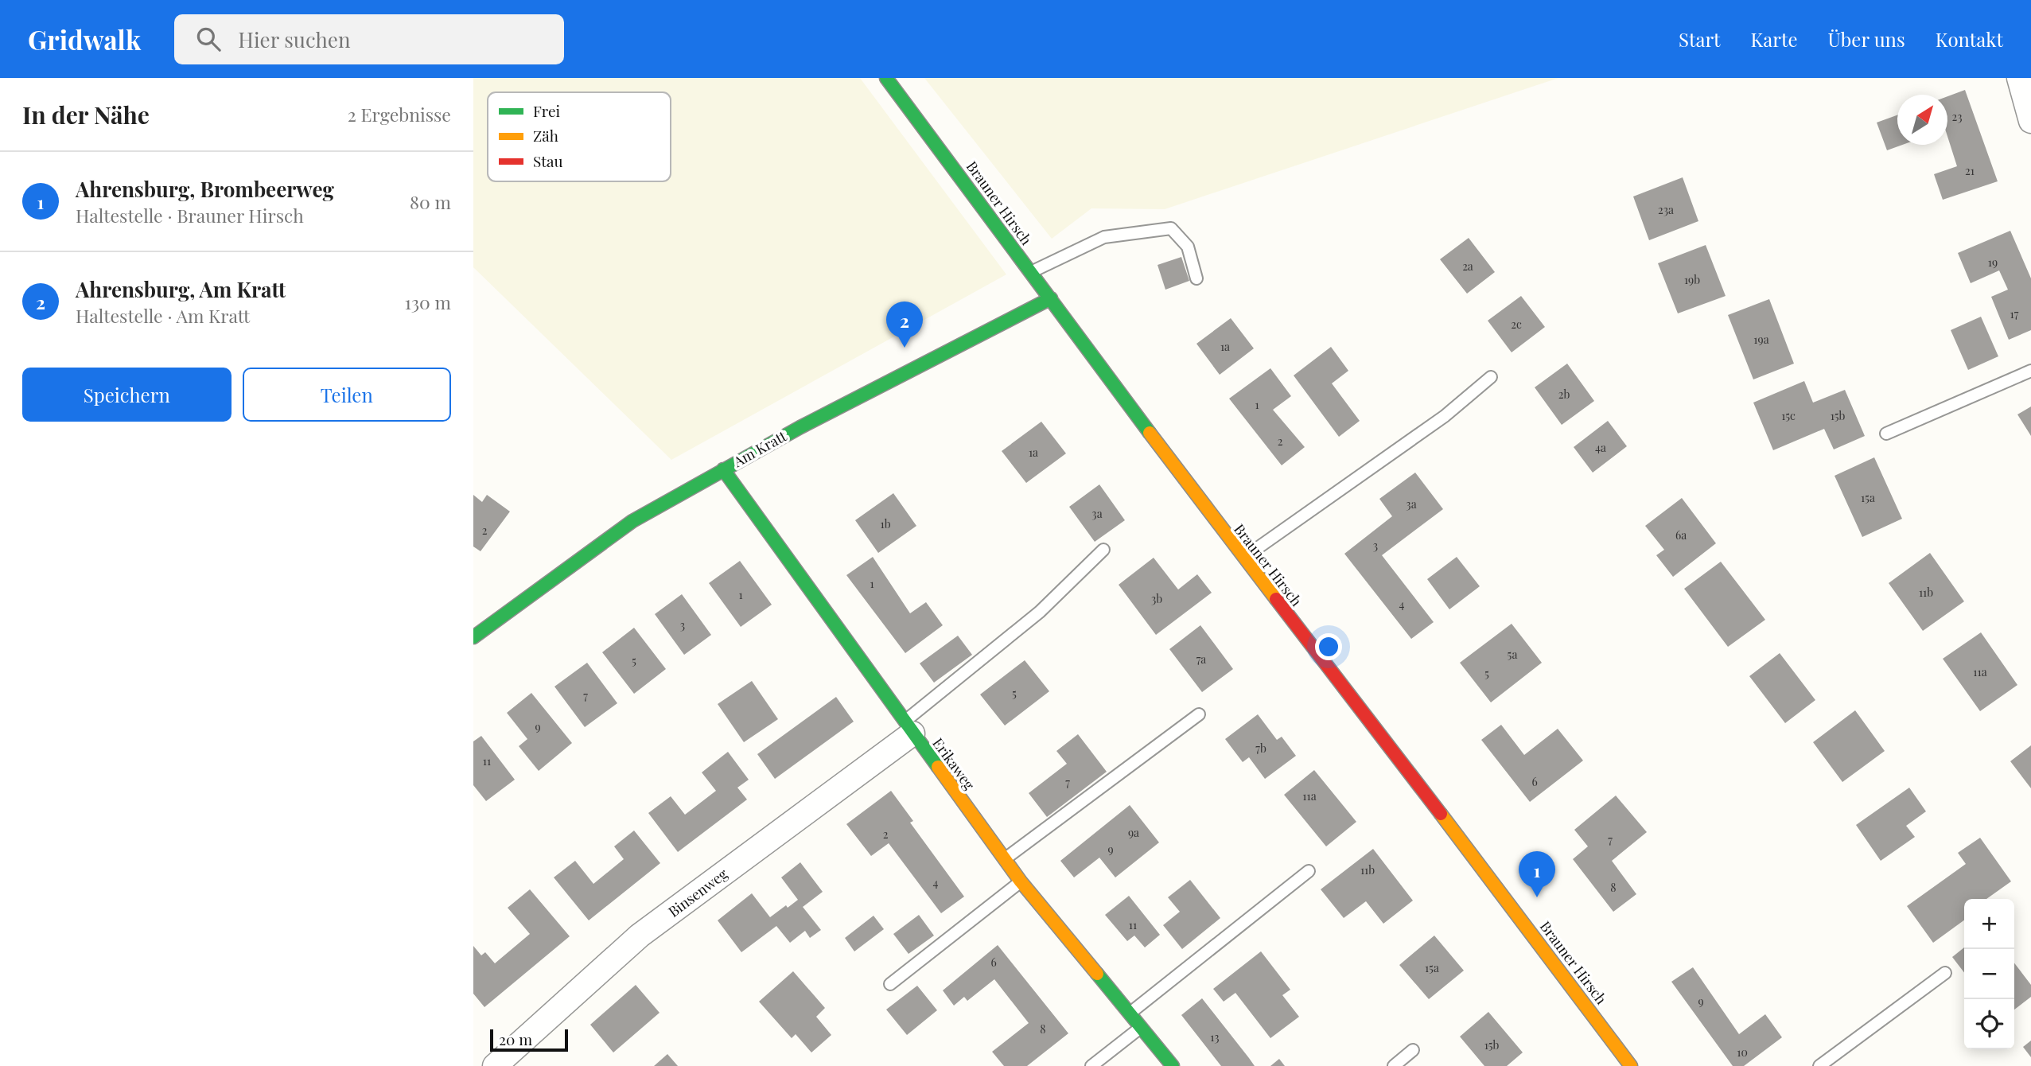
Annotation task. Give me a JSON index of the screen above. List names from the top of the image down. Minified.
{"streets":{"street":["Brauner Hirsch","Am Kratt","Erikaweg","Binsenweg"]},"crossings":[["Brauner Hirsch","Am Kratt"],["Am Kratt","Erikaweg"],["Erikaweg","Binsenweg"]],"house_numbers":["23","21","23a","19","2a","19b","17","2c","19a","1a","2b","1","15c","15b","2","4a","1a","15a","3a","3a","1b","2","6a","3","1","11b","1","3b","4","3","5a","7a","5","11a","5","5","7","9","7b","11","6","7","11a","9a","2","7","9","11b","4","8","11","6","15a","9","8","13","15b","10"],"legend":["Frei","Zäh","Stau"],"scale_bar":"20 m","north":"top right","page":{"header":"Gridwalk","search":"Hier suchen","nav":["Start","Karte","Über uns","Kontakt"],"heading":["In der Nähe","2 Ergebnisse"],"list":[{"mark":"1","name":"Ahrensburg, Brombeerweg","note":"Haltestelle · Brauner Hirsch","value":"80 m"},{"mark":"2","name":"Ahrensburg, Am Kratt","note":"Haltestelle · Am Kratt","value":"130 m"}],"pins":["2","1"],"buttons":["Speichern","Teilen"],"map_buttons":["+","−"],"scale":"20 m"}}
